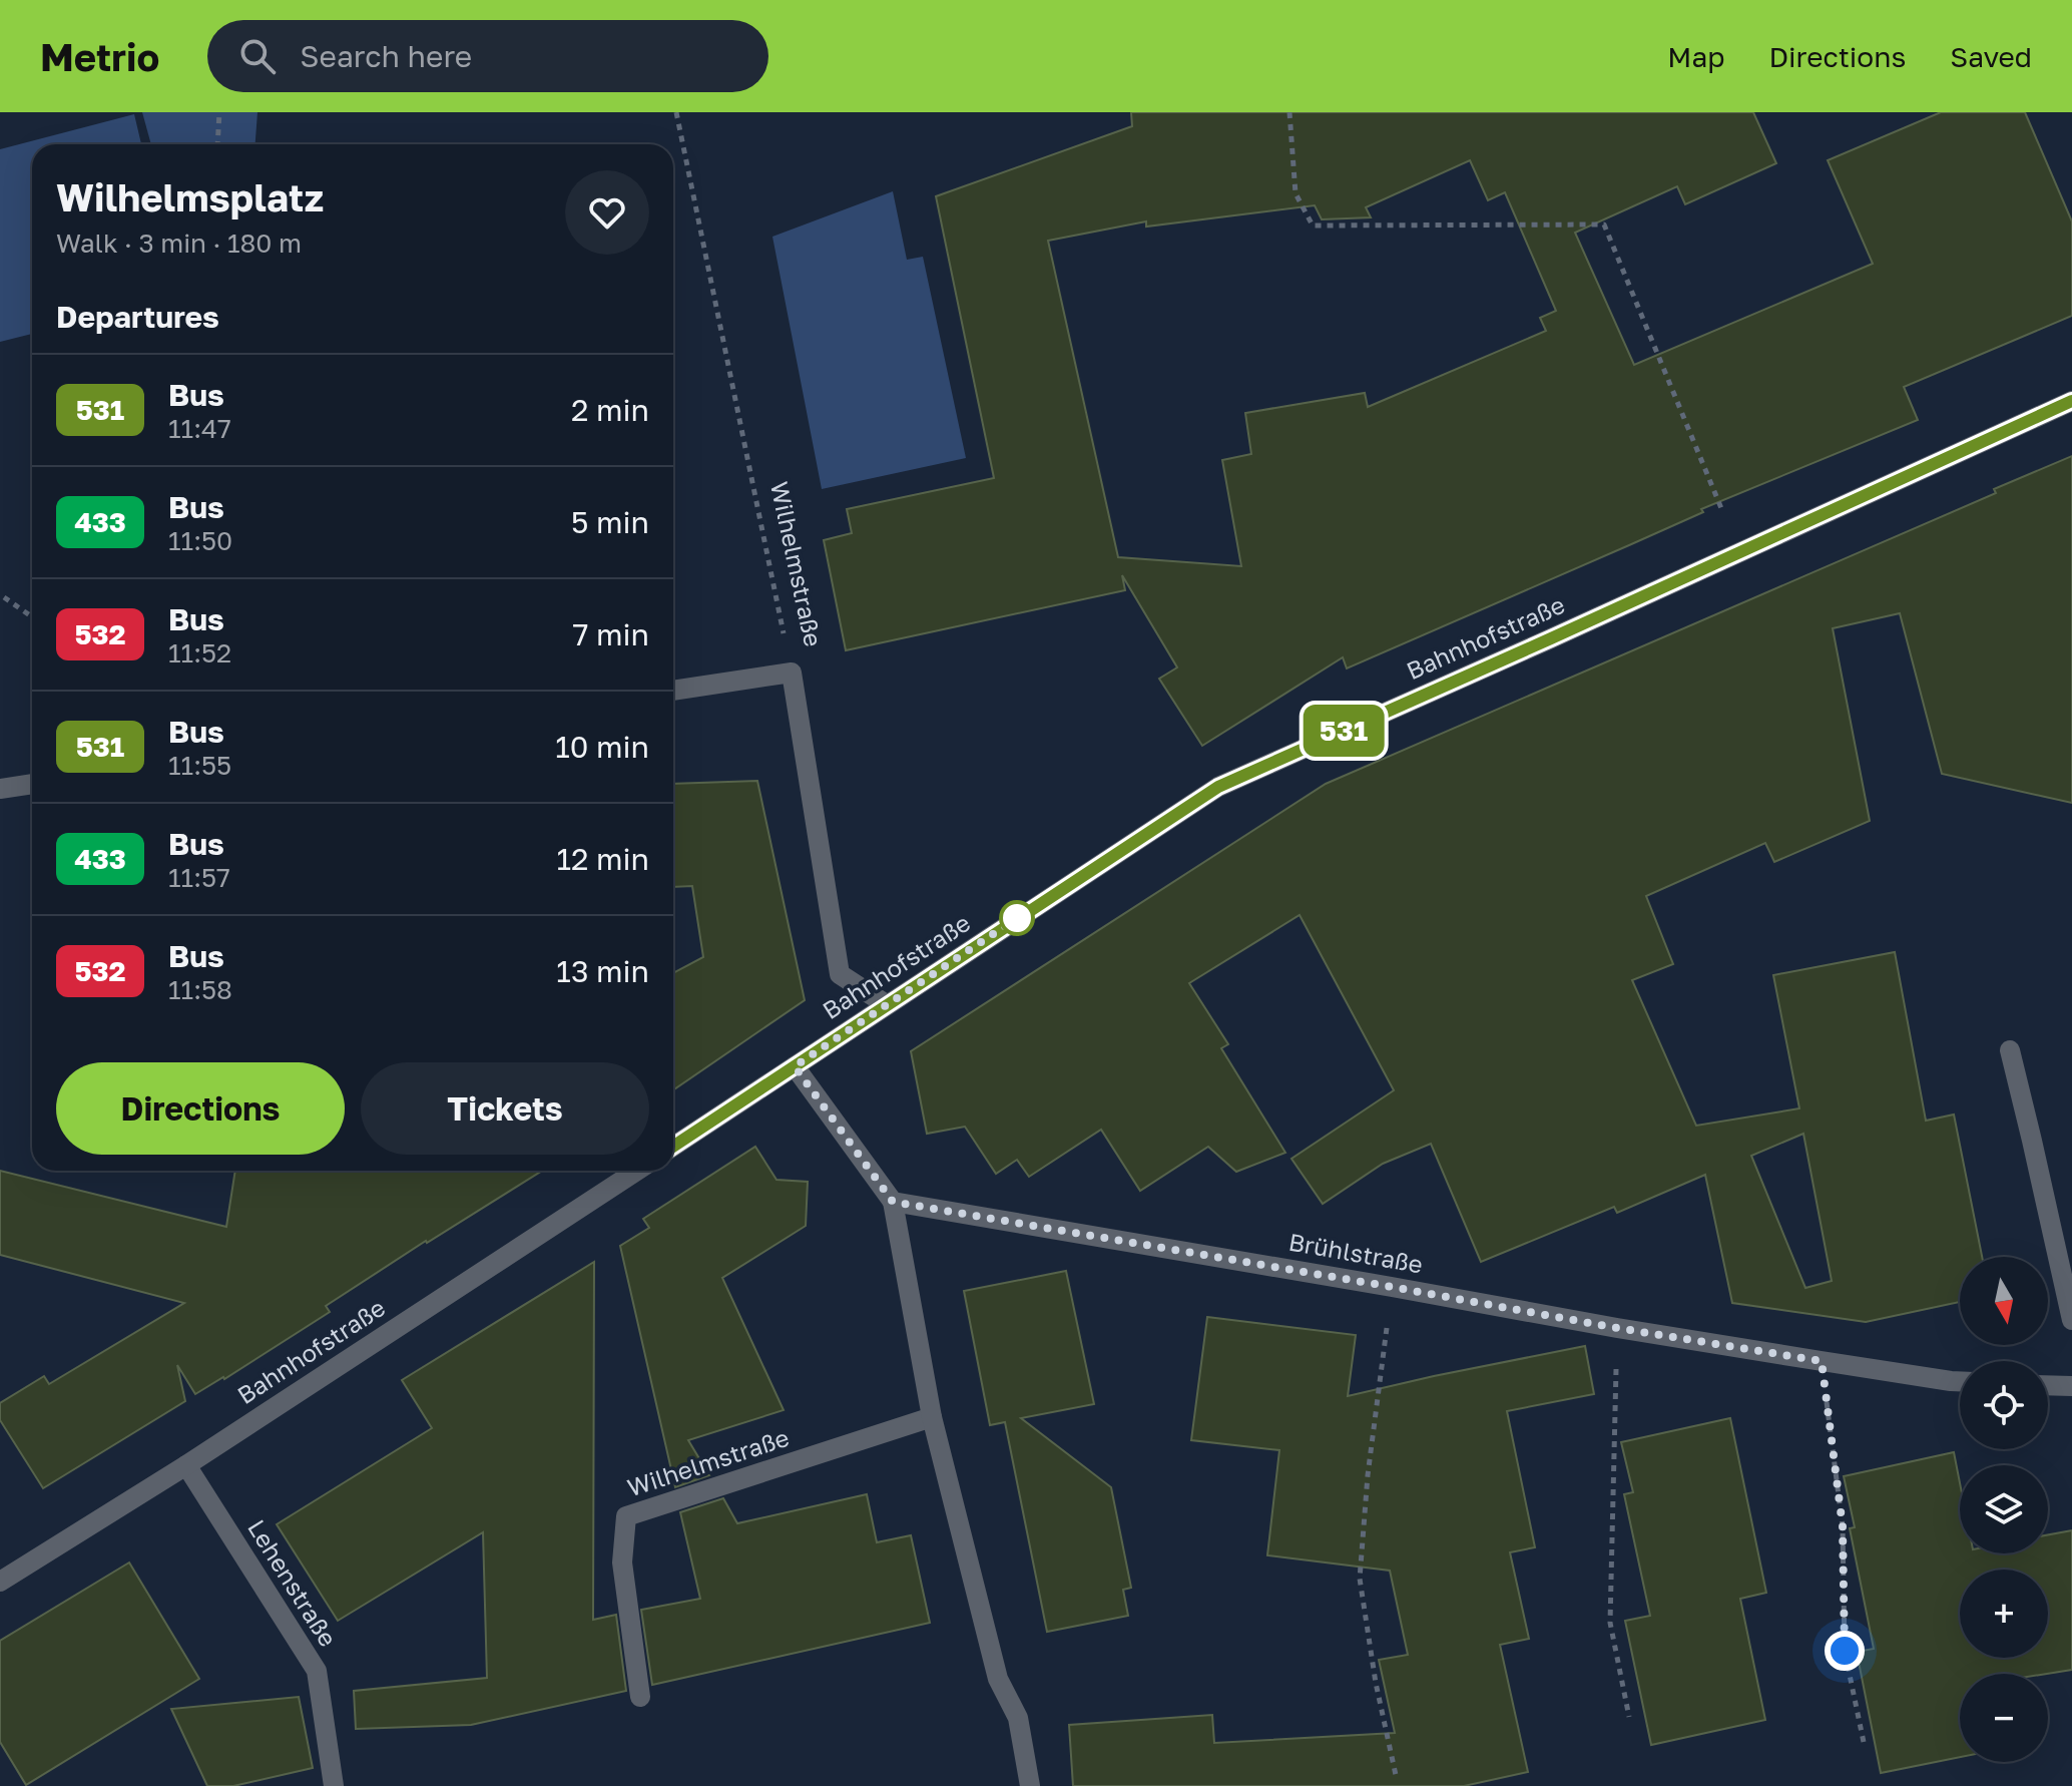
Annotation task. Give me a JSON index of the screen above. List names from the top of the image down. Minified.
{"streets":{"street":["Wilhelmstraße","Bahnhofstraße","Brühlstraße","Lehenstraße"]},"crossings":[["Wilhelmstraße","Bahnhofstraße"],["Bahnhofstraße","Lehenstraße"]],"lines":["bus line 531"],"north":"bottom","page":{"header":"Metrio","search":"Search here","nav":["Map","Directions","Saved"],"on_map":"531","heading":[["Wilhelmsplatz","Walk · 3 min · 180 m"],"Departures"],"list":[{"mark":"531","name":"Bus","note":"11:47","value":"2 min"},{"mark":"433","name":"Bus","note":"11:50","value":"5 min"},{"mark":"532","name":"Bus","note":"11:52","value":"7 min"},{"mark":"531","name":"Bus","note":"11:55","value":"10 min"},{"mark":"433","name":"Bus","note":"11:57","value":"12 min"},{"mark":"532","name":"Bus","note":"11:58","value":"13 min"}],"buttons":["Directions","Tickets"],"map_buttons":["+","−"]}}
